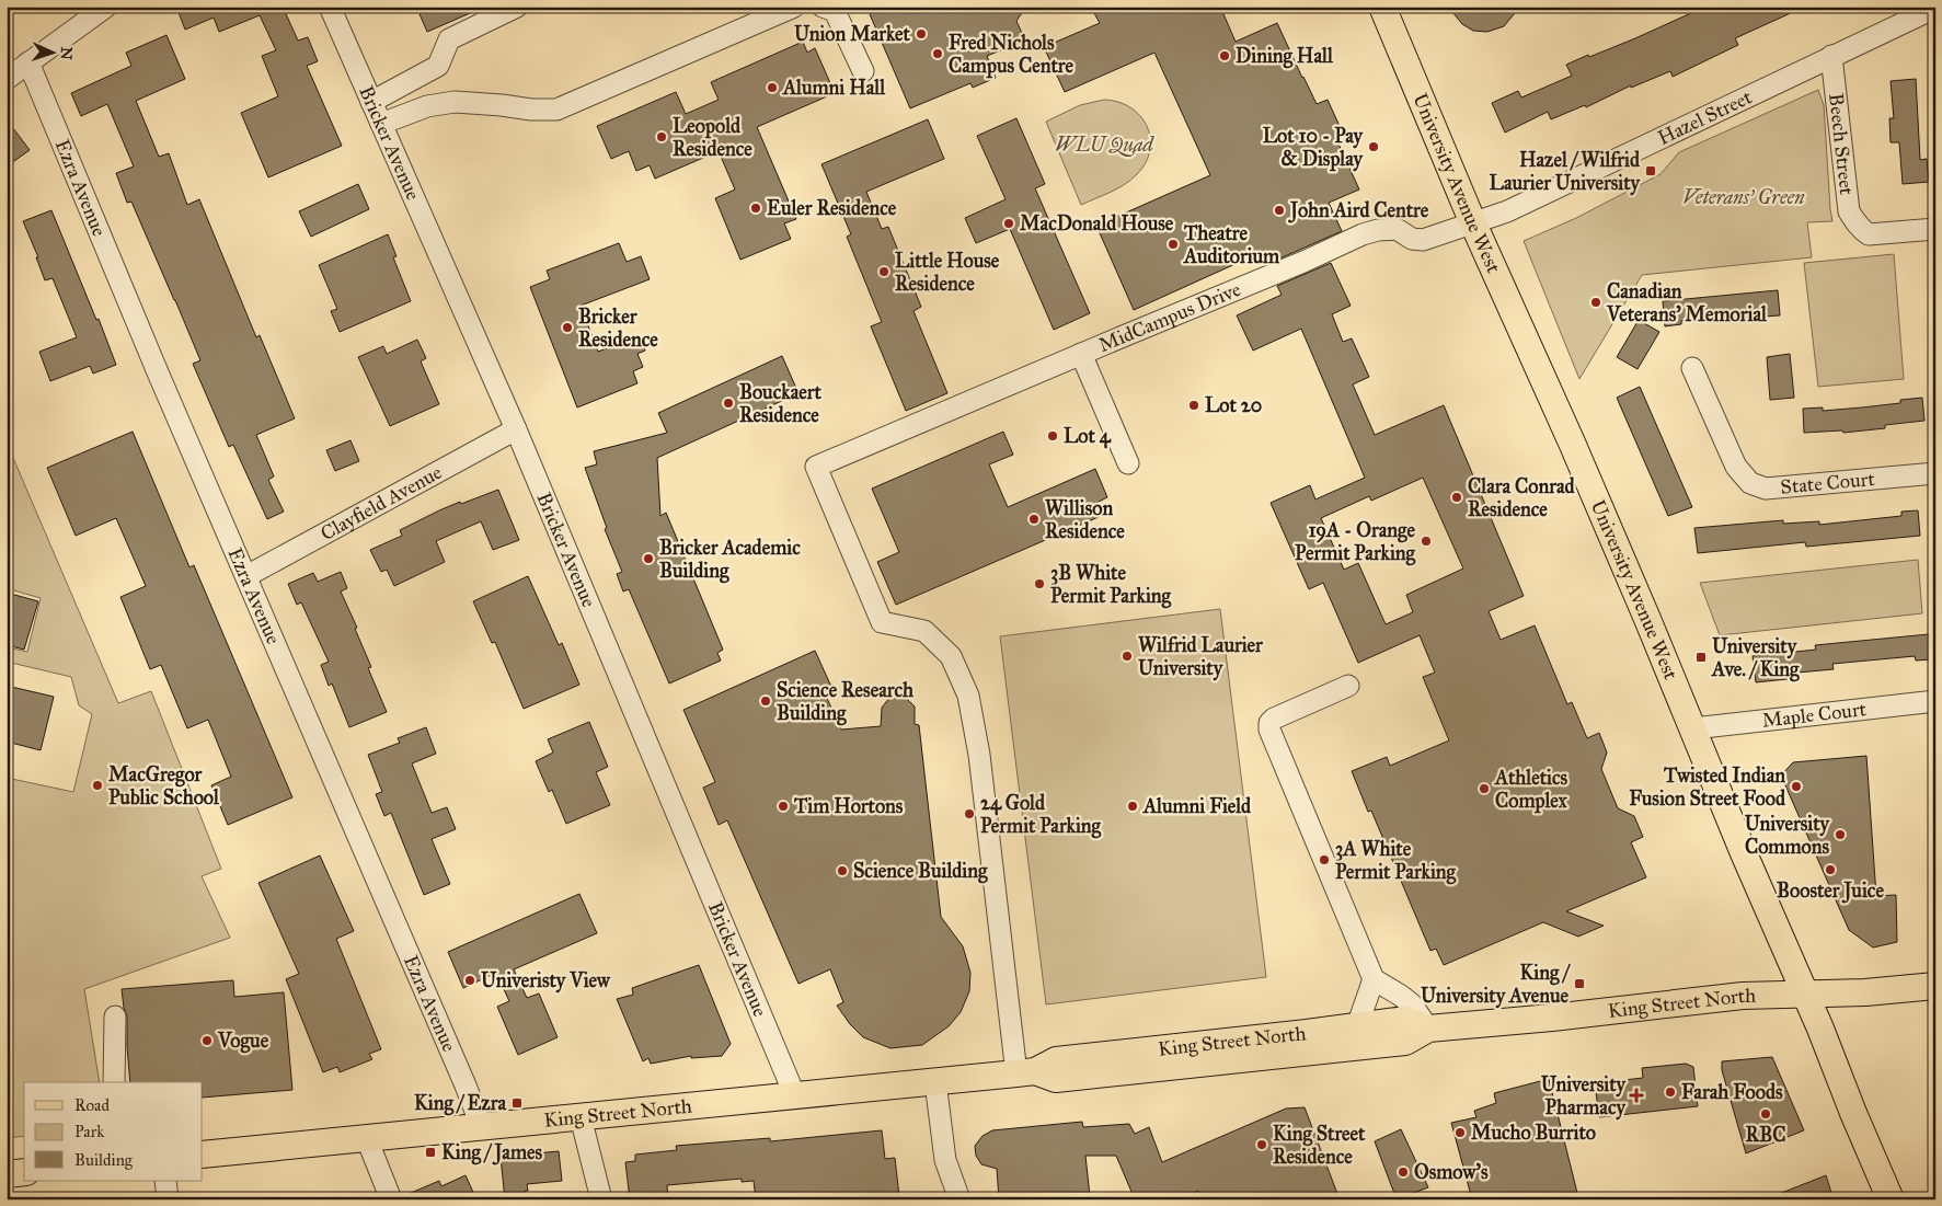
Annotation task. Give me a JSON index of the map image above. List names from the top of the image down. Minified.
{"streets":{"main road":["University Avenue West","King Street North"],"street":["Hazel Street","Bricker Avenue","Beech Street","Ezra Avenue","MidCampus Drive","State Court","Clayfield Avenue","Maple Court"]},"crossings":[["Hazel Street","Beech Street"],["Hazel Street","University Avenue West"],["Hazel Street","MidCampus Drive"],["Bricker Avenue","Clayfield Avenue"],["Bricker Avenue","King Street North"],["University Avenue West","MidCampus Drive"],["University Avenue West","Maple Court"],["University Avenue West","King Street North"],["Ezra Avenue","Clayfield Avenue"],["Ezra Avenue","King Street North"],["MidCampus Drive","King Street North"]],"parks":["WLU Quad","Veterans' Green"],"places":{"other":["Union Market","Fred Nichols Campus Centre","Dining Hall","Alumni Hall","Leopold Residence","Lot 10 - Pay & Display","Euler Residence","John Aird Centre","MacDonald House","Theatre Auditorium","Little House Residence","Canadian Veterans' Memorial","Bricker Residence","Bouckaert Residence","Lot 20","Lot 4","Clara Conrad Residence","Willison Residence","19A - Orange Permit Parking","Bricker Academic Building","3B White Permit Parking","Wilfrid Laurier University","Science Research Building","MacGregor Public School","Twisted Indian Fusion Street Food","Athletics Complex","Tim Hortons","Alumni Field","24 Gold Permit Parking","University Commons","3A White Permit Parking","Booster Juice","Science Building","Univeristy View","Vogue","Farah Foods","RBC","Mucho Burrito","King Street Residence","Osmow's"],"transit":["Hazel / Wilfrid Laurier University","University Ave. / King","King / University Avenue","King / Ezra","King / James"],"health":["University Pharmacy"]},"legend":["Road","Park","Building"],"north":"right"}
